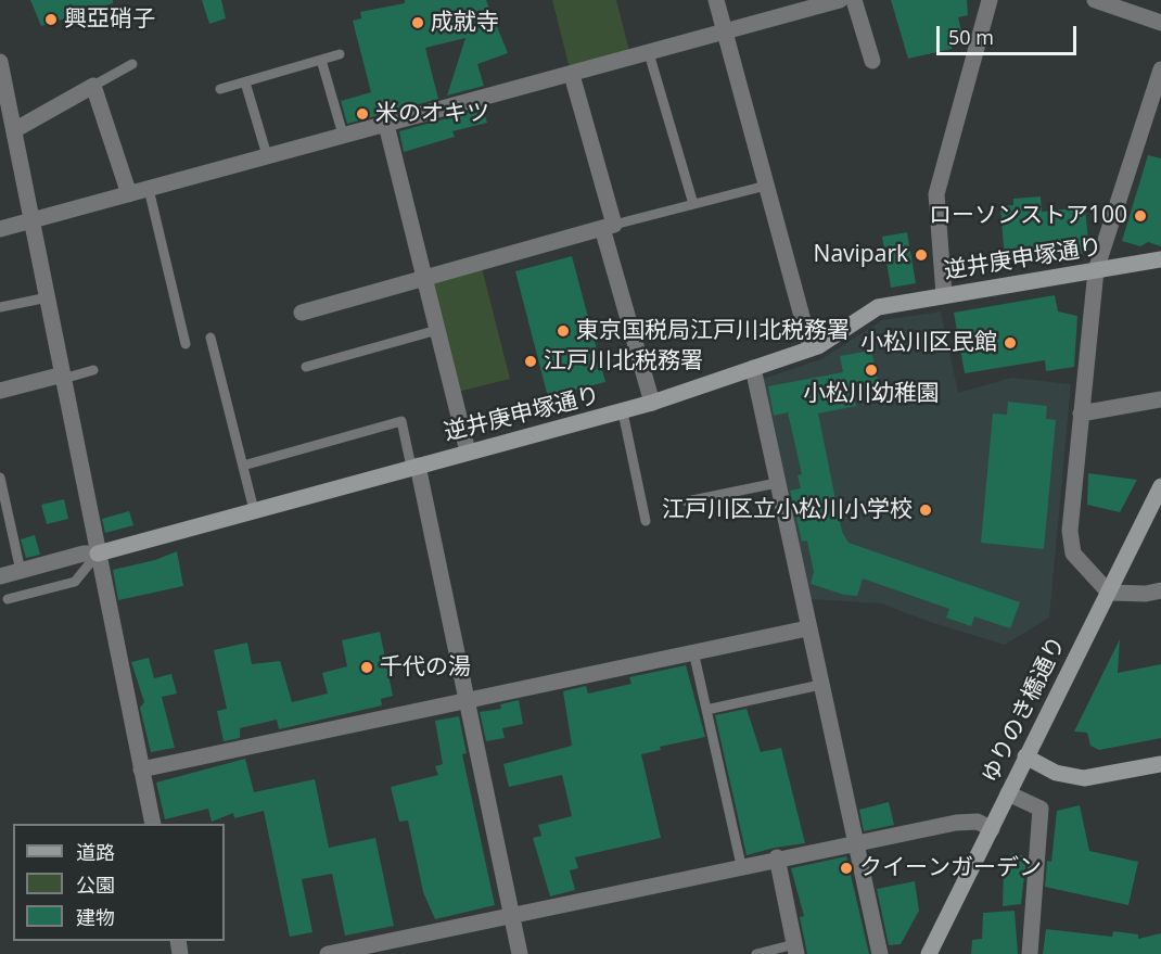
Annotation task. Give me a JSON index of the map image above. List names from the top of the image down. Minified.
{"streets":{"street":["逆井庚申塚通り","ゆりのき橋通り"]},"places":["興亞硝子","成就寺","米のオキツ","ローソンストア100","Navipark","東京国税局江戸川北税務署","小松川区民館","江戸川北税務署","小松川幼稚園","江戸川区立小松川小学校","千代の湯","クイーンガーデン"],"legend":["道路","公園","建物"],"scale_bar":"50 m"}
